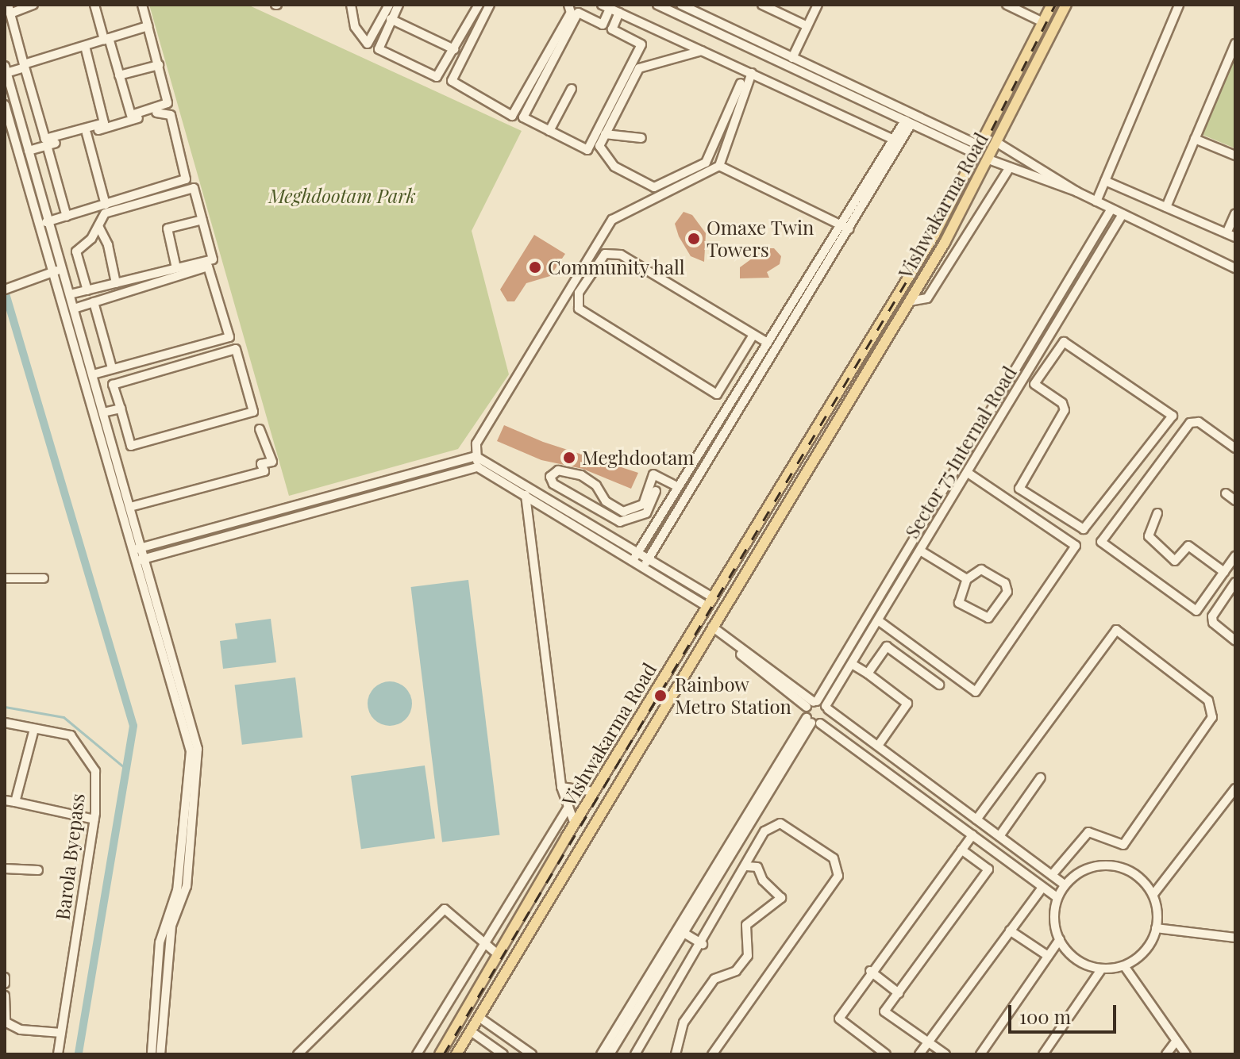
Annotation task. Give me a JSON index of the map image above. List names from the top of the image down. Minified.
{"streets":{"main road":["Vishwakarma Road"],"street":["Sector 75 Internal Road","Barola Byepass"]},"parks":["Meghdootam Park"],"places":["Omaxe Twin Towers","Community hall","Meghdootam","Rainbow Metro Station"],"scale_bar":"100 m"}
